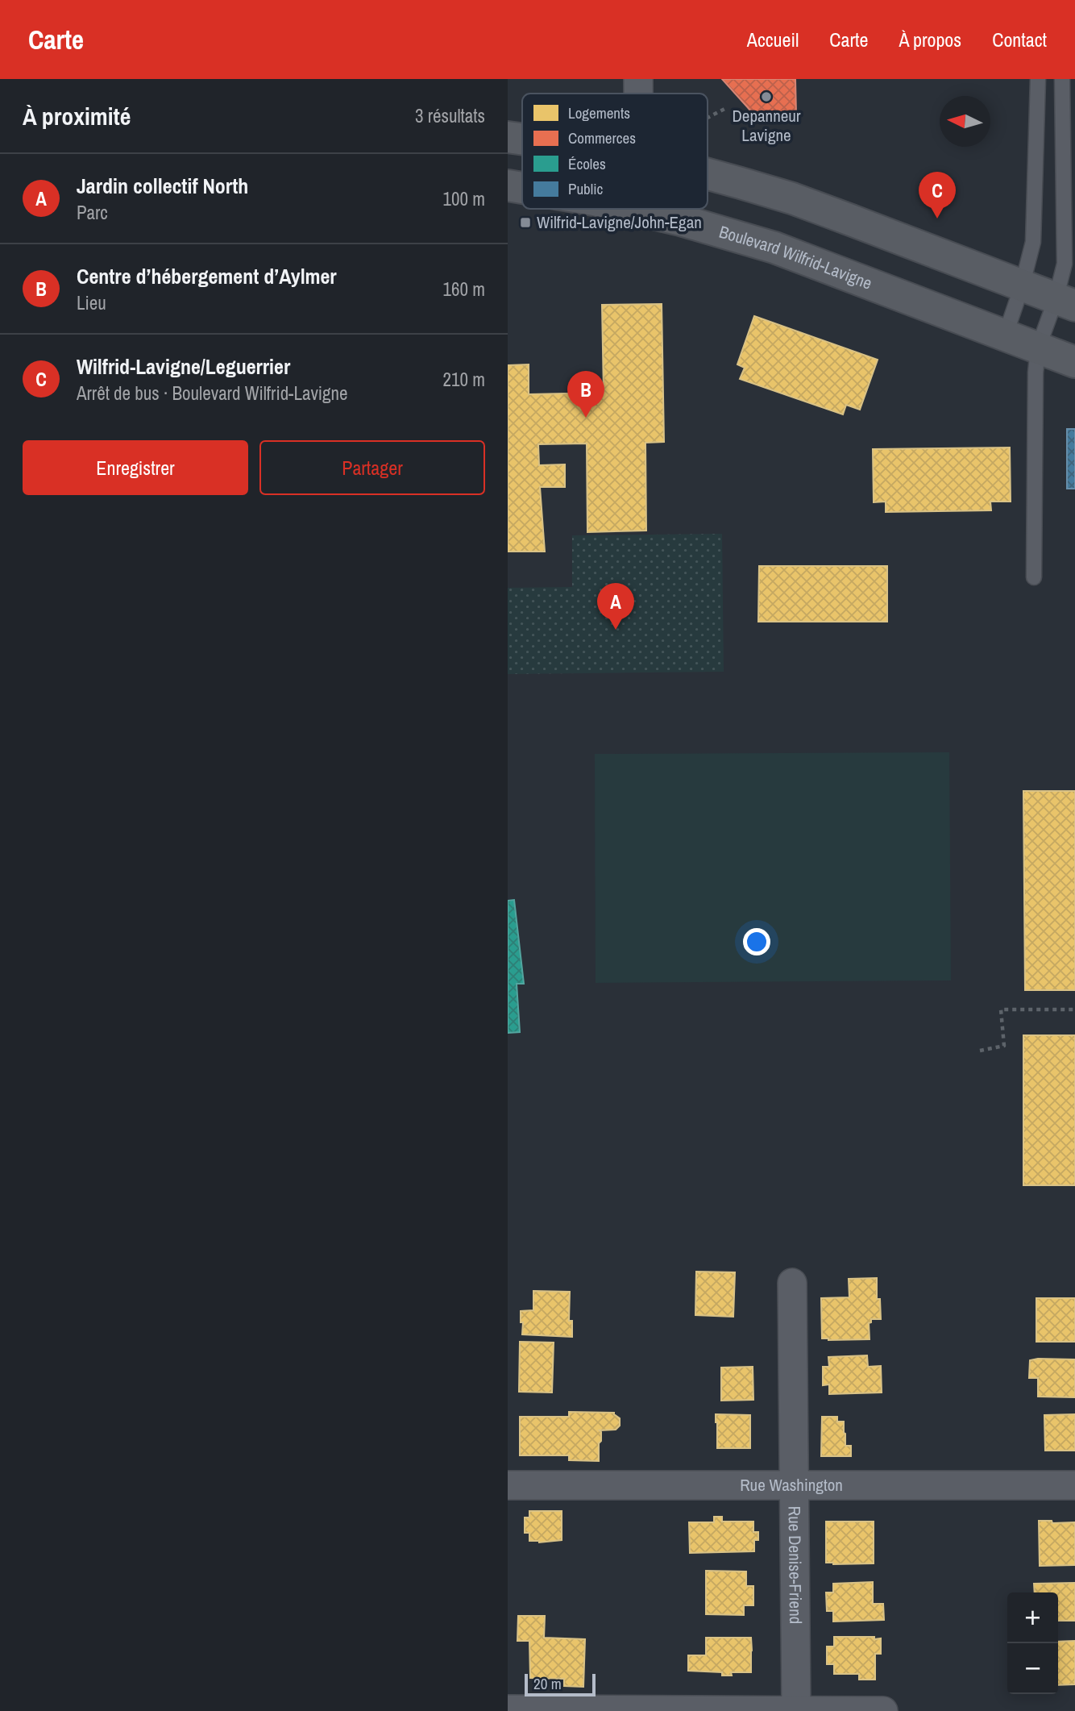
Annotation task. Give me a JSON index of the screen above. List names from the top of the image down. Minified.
{"streets":{"main road":["Boulevard Wilfrid-Lavigne"],"street":["Rue Washington","Rue Denise-Friend"]},"crossings":[["Rue Washington","Rue Denise-Friend"]],"places":{"other":["Depanneur Lavigne"],"transit":["Wilfrid-Lavigne/John-Egan"]},"legend":["Logements","Commerces","Écoles","Public"],"scale_bar":"20 m","north":"left","page":{"header":"Carte","nav":["Accueil","Carte","À propos","Contact"],"heading":["À proximité","3 résultats"],"list":[{"mark":"A","name":"Jardin collectif North","note":"Parc","value":"100 m"},{"mark":"B","name":"Centre d’hébergement d’Aylmer","note":"Lieu","value":"160 m"},{"mark":"C","name":"Wilfrid-Lavigne/Leguerrier","note":"Arrêt de bus · Boulevard Wilfrid-Lavigne","value":"210 m"}],"pins":["C","B","A"],"buttons":["Enregistrer","Partager"],"map_buttons":["+","−"],"scale":"20 m"}}
